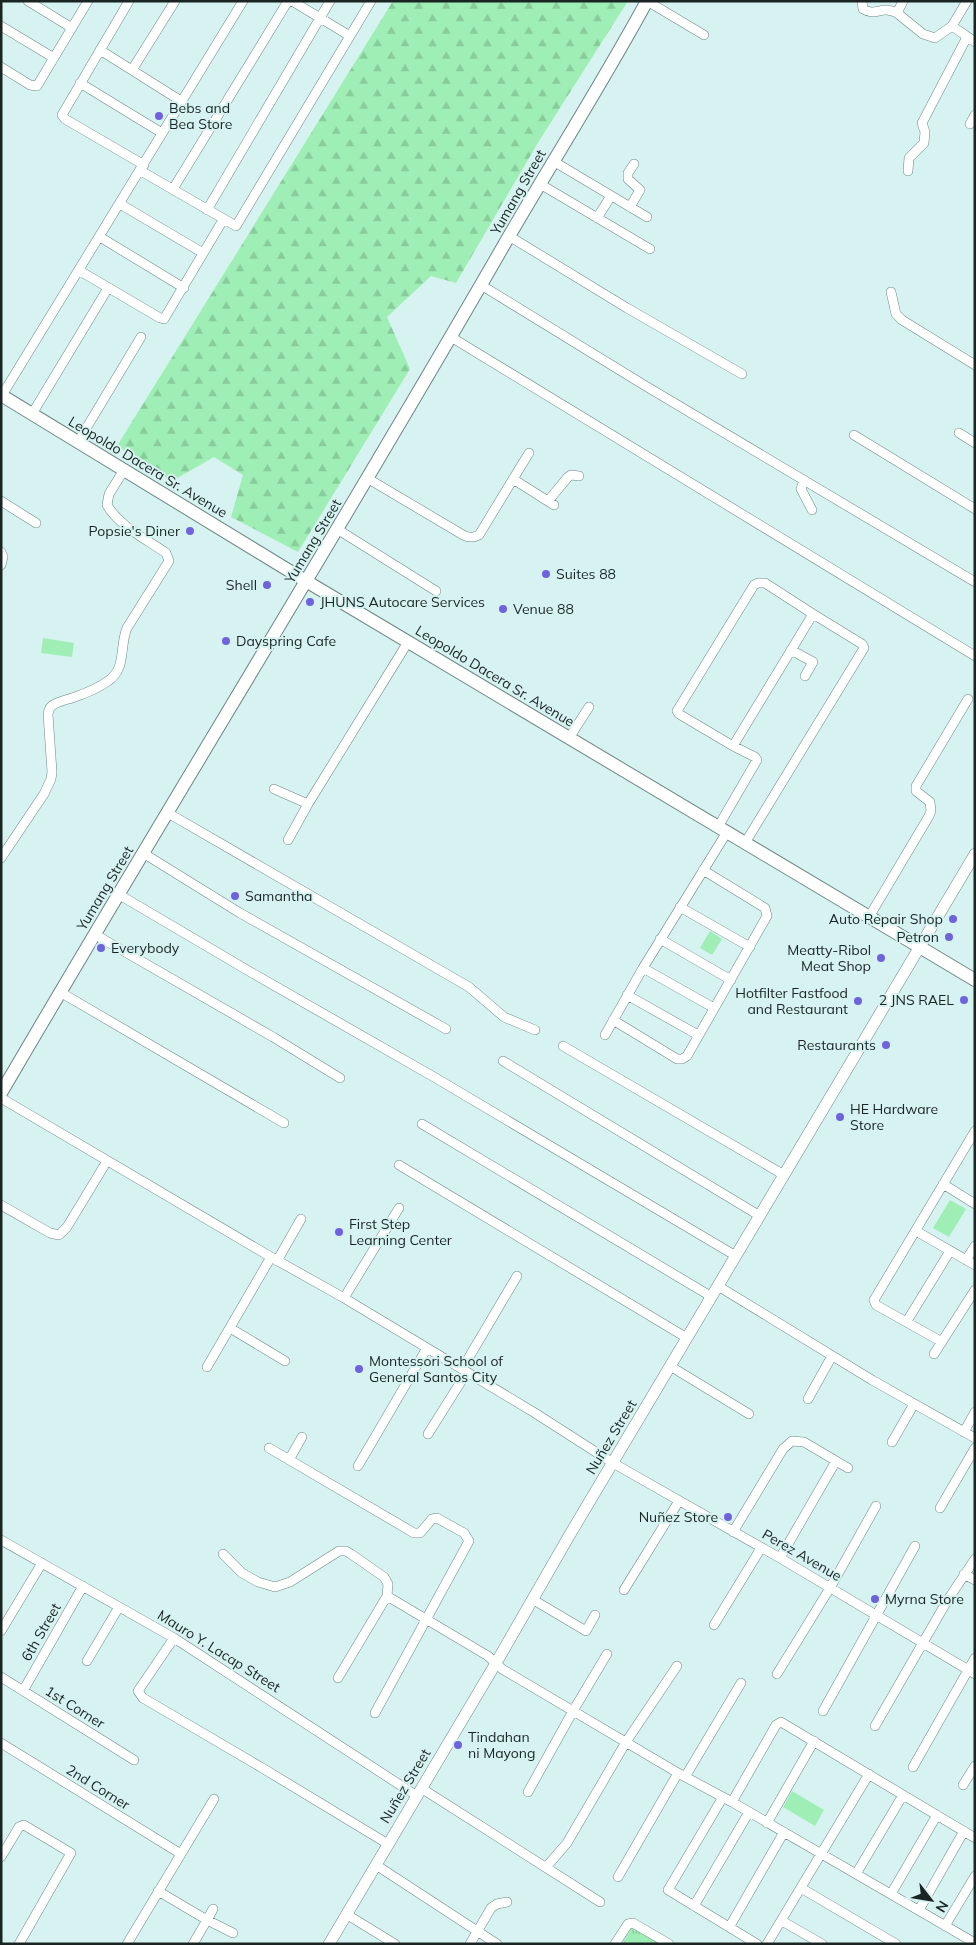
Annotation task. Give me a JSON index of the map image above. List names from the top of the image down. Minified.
{"streets":{"main road":["Yumang Street","Leopoldo Dacera Sr. Avenue"],"street":["Nuñez Street","Perez Avenue","6th Street","Mauro Y. Lacap Street","1st Corner","2nd Corner"]},"crossings":[["Yumang Street","Leopoldo Dacera Sr. Avenue"],["Leopoldo Dacera Sr. Avenue","Nuñez Street"],["Nuñez Street","Perez Avenue"],["Nuñez Street","Mauro Y. Lacap Street"],["6th Street","Mauro Y. Lacap Street"],["6th Street","1st Corner"]],"places":["Bebs and Bea Store","Popsie's Diner","Suites 88","Shell","JHUNS Autocare Services","Venue 88","Dayspring Cafe","Samantha","Auto Repair Shop","Petron","Everybody","Meatty-Ribol Meat Shop","2 JNS RAEL","Hotfilter Fastfood and Restaurant","Restaurants","HE Hardware Store","First Step Learning Center","Montessori School of General Santos City","Nuñez Store","Myrna Store","Tindahan ni Mayong"],"north":"bottom right"}
